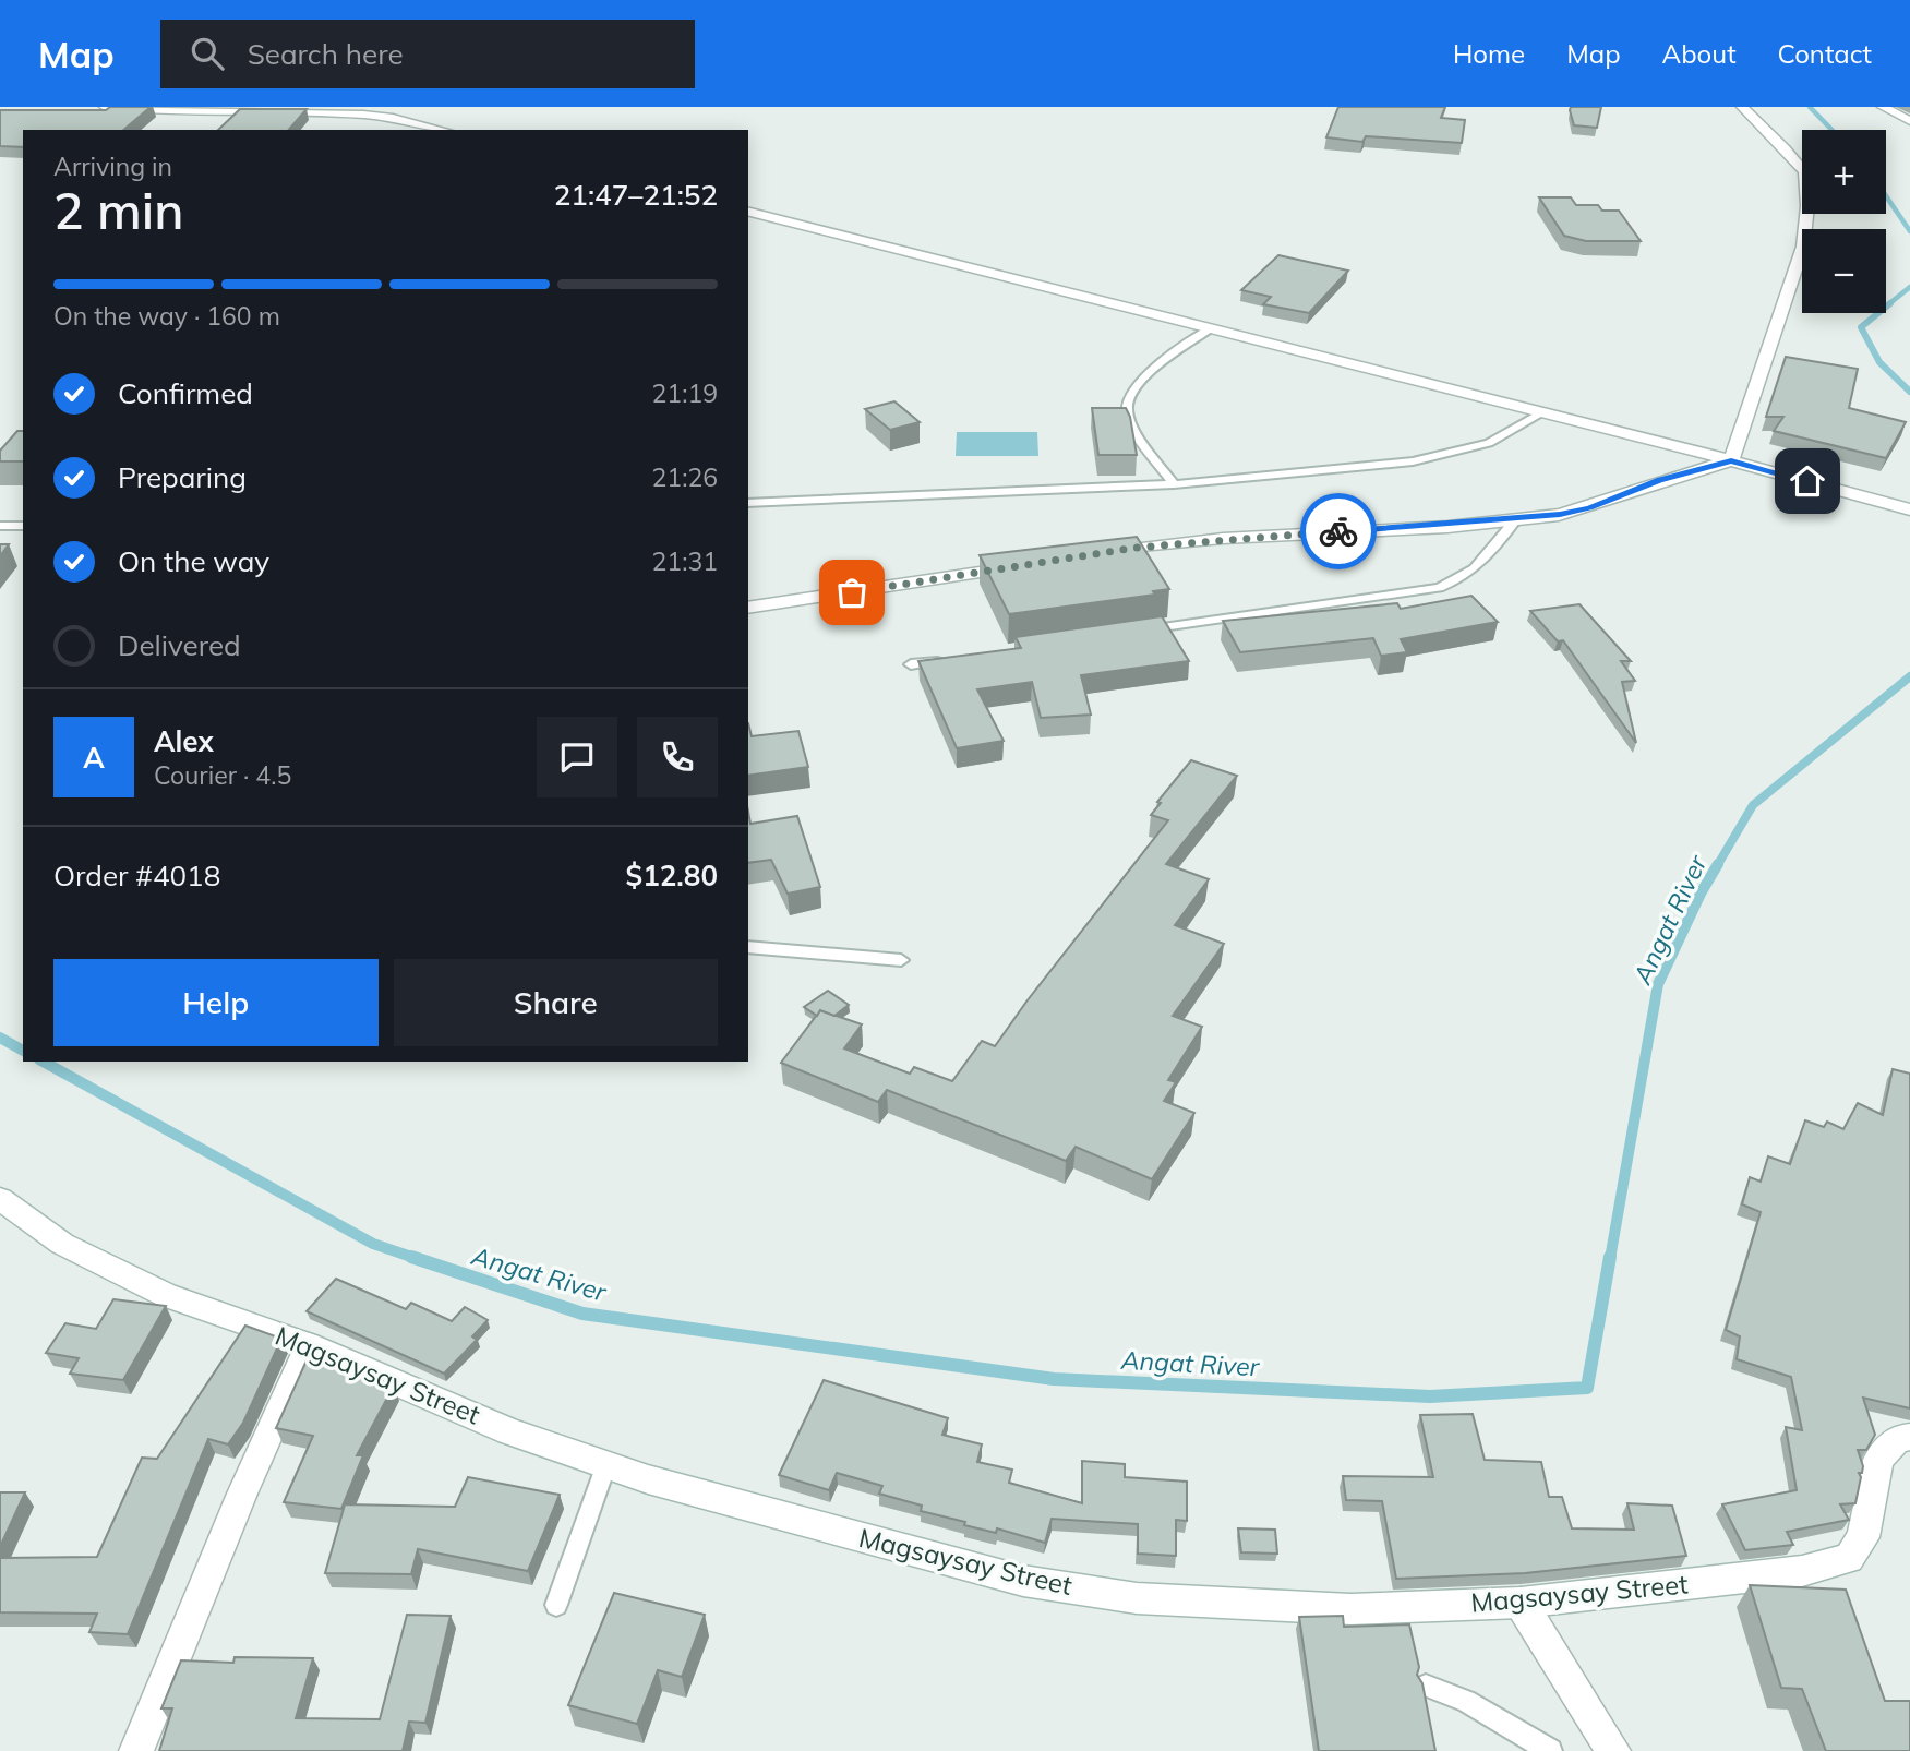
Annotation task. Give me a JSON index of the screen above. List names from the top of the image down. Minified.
{"streets":{"street":["Magsaysay Street"]},"water":["Angat River"],"page":{"header":"Map","search":"Search here","nav":["Home","Map","About","Contact"],"map_buttons":["+","−"],"heading":["2 min","Arriving in","21:47–21:52"],"panel":["Alex","Courier · 4.5","Order #4018","$12.80"],"bar":"On the way · 160 m","list":[["Confirmed","21:19"],["Preparing","21:26"],["On the way","21:31"],"Delivered"],"round":"A","buttons":["Help","Share"]}}
